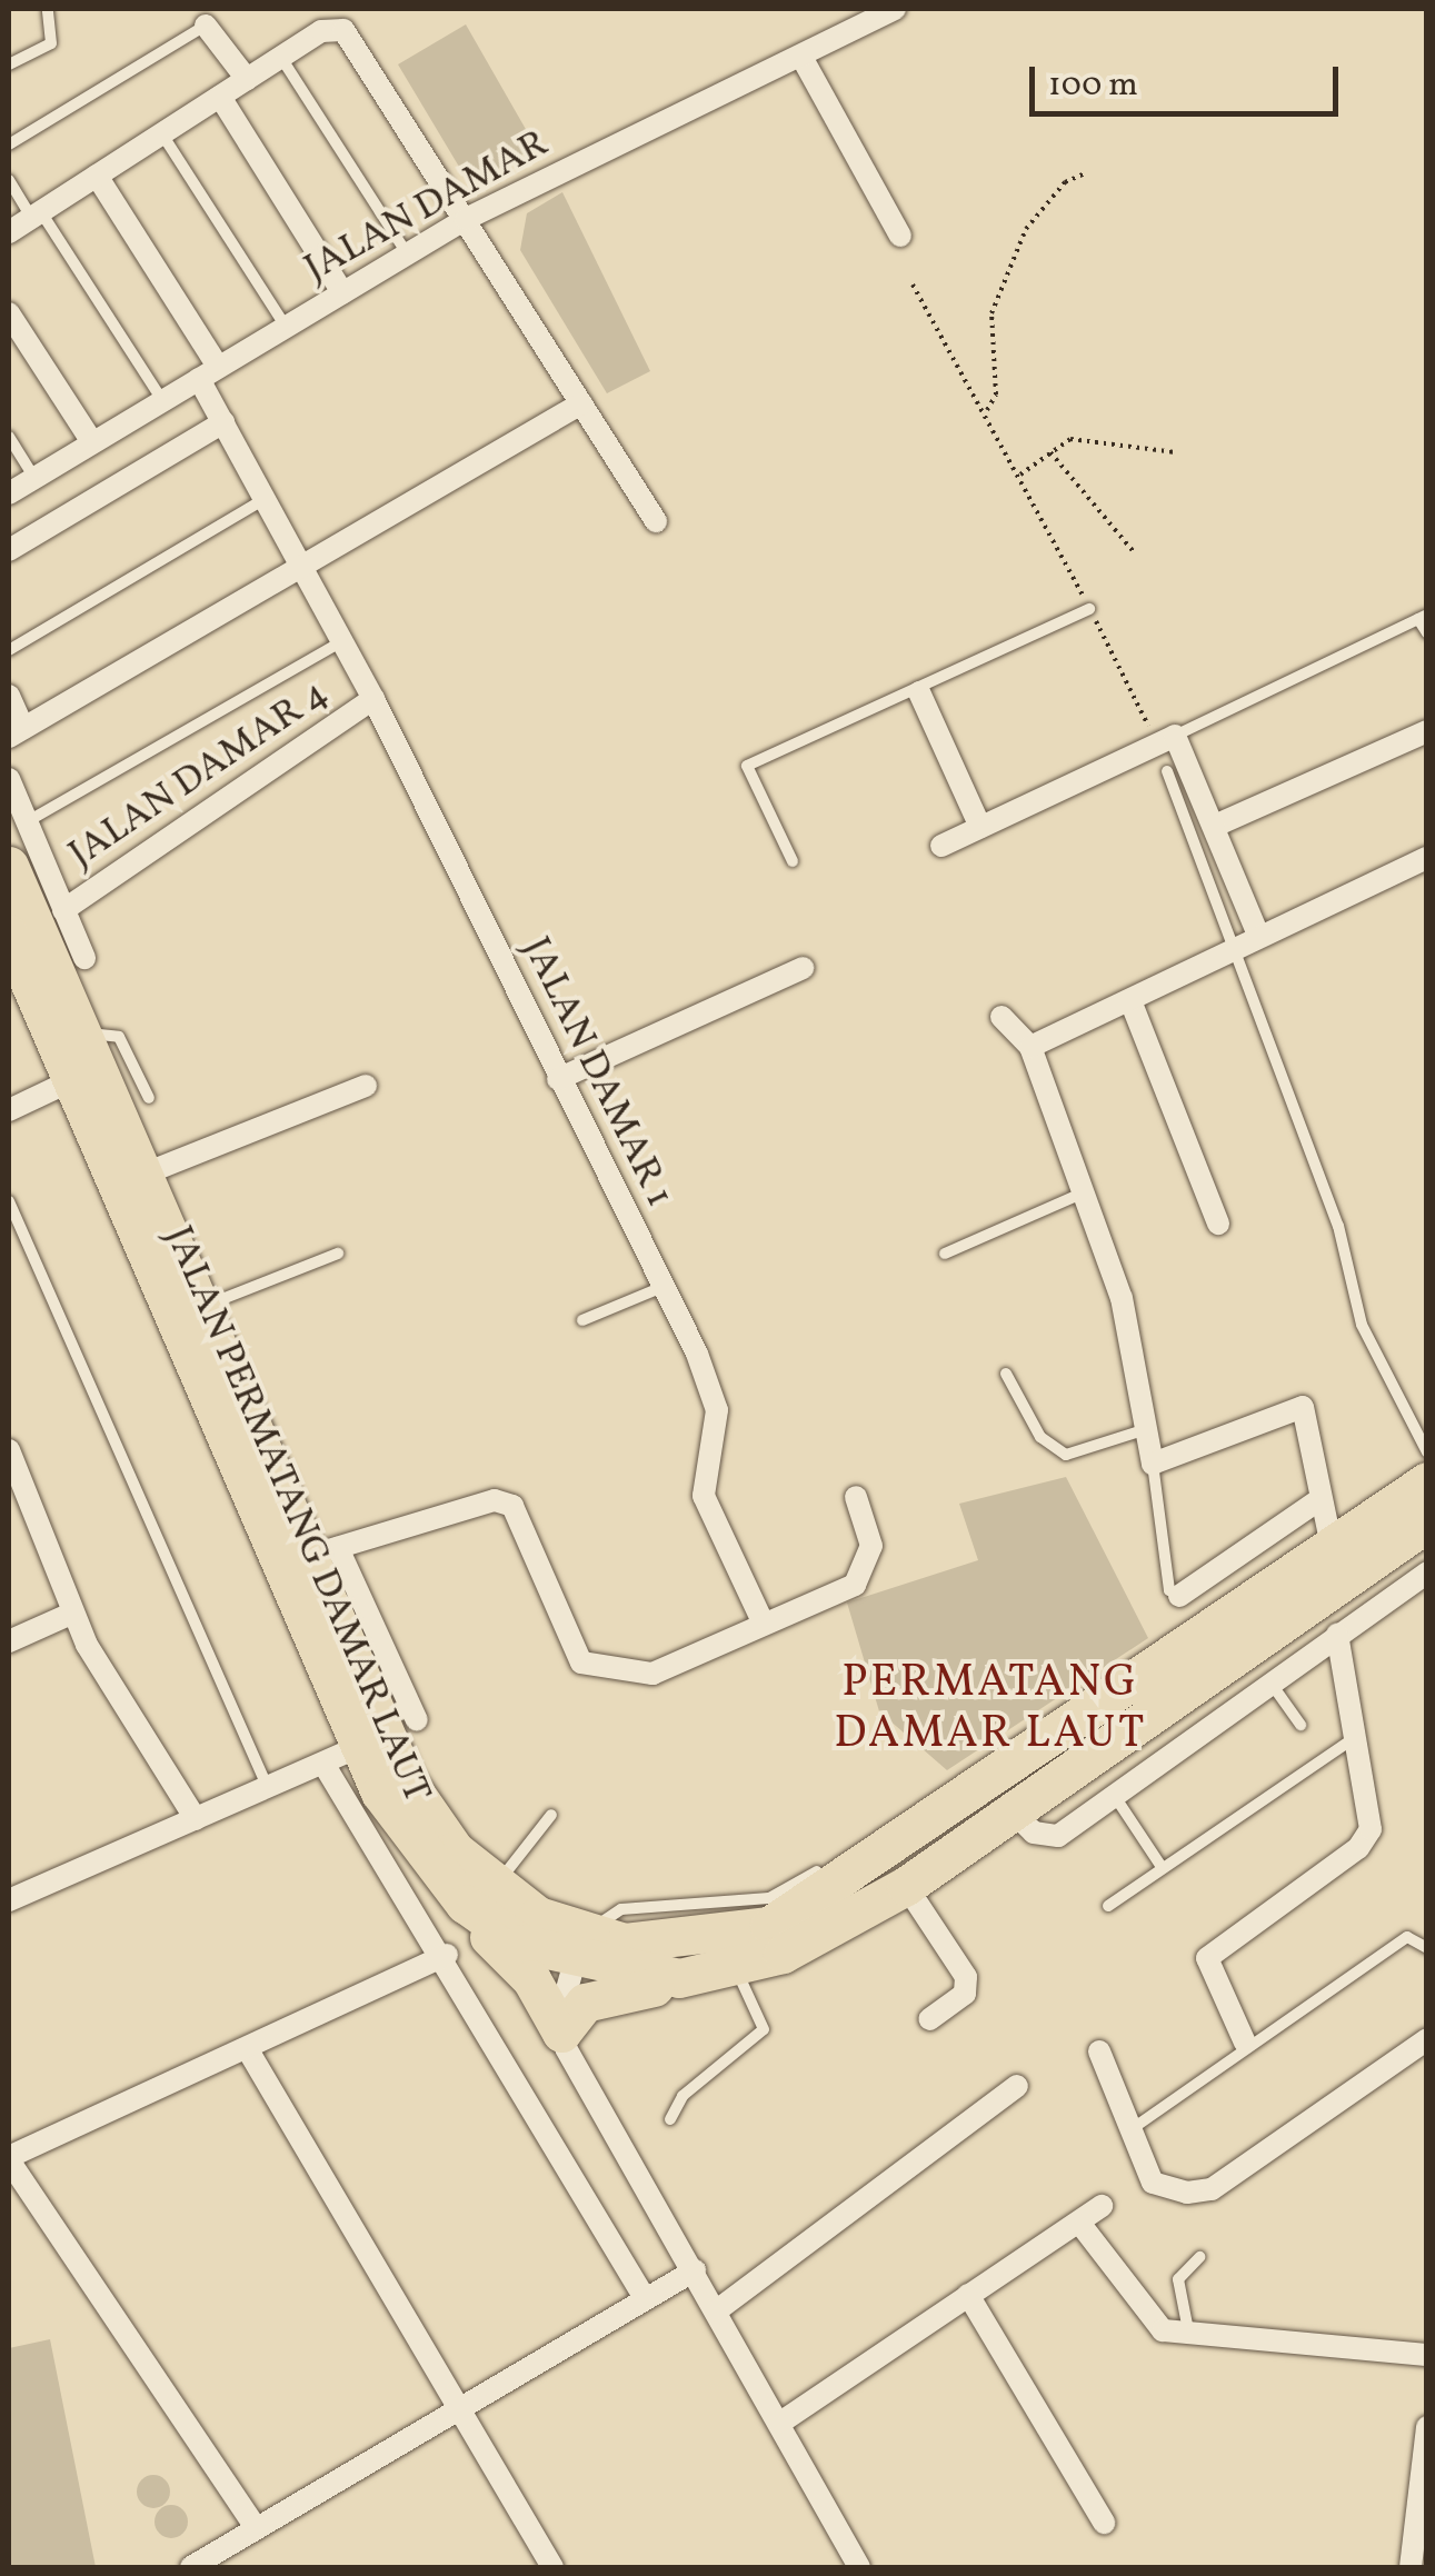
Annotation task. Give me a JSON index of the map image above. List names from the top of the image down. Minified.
{"streets":{"highway":["JALAN PERMATANG DAMAR LAUT"],"street":["JALAN DAMAR","JALAN DAMAR 4","JALAN DAMAR 1"]},"crossings":[["JALAN DAMAR","JALAN DAMAR 1"],["JALAN DAMAR 4","JALAN DAMAR 1"]],"districts":["PERMATANG DAMAR LAUT"],"scale_bar":"100 m"}
